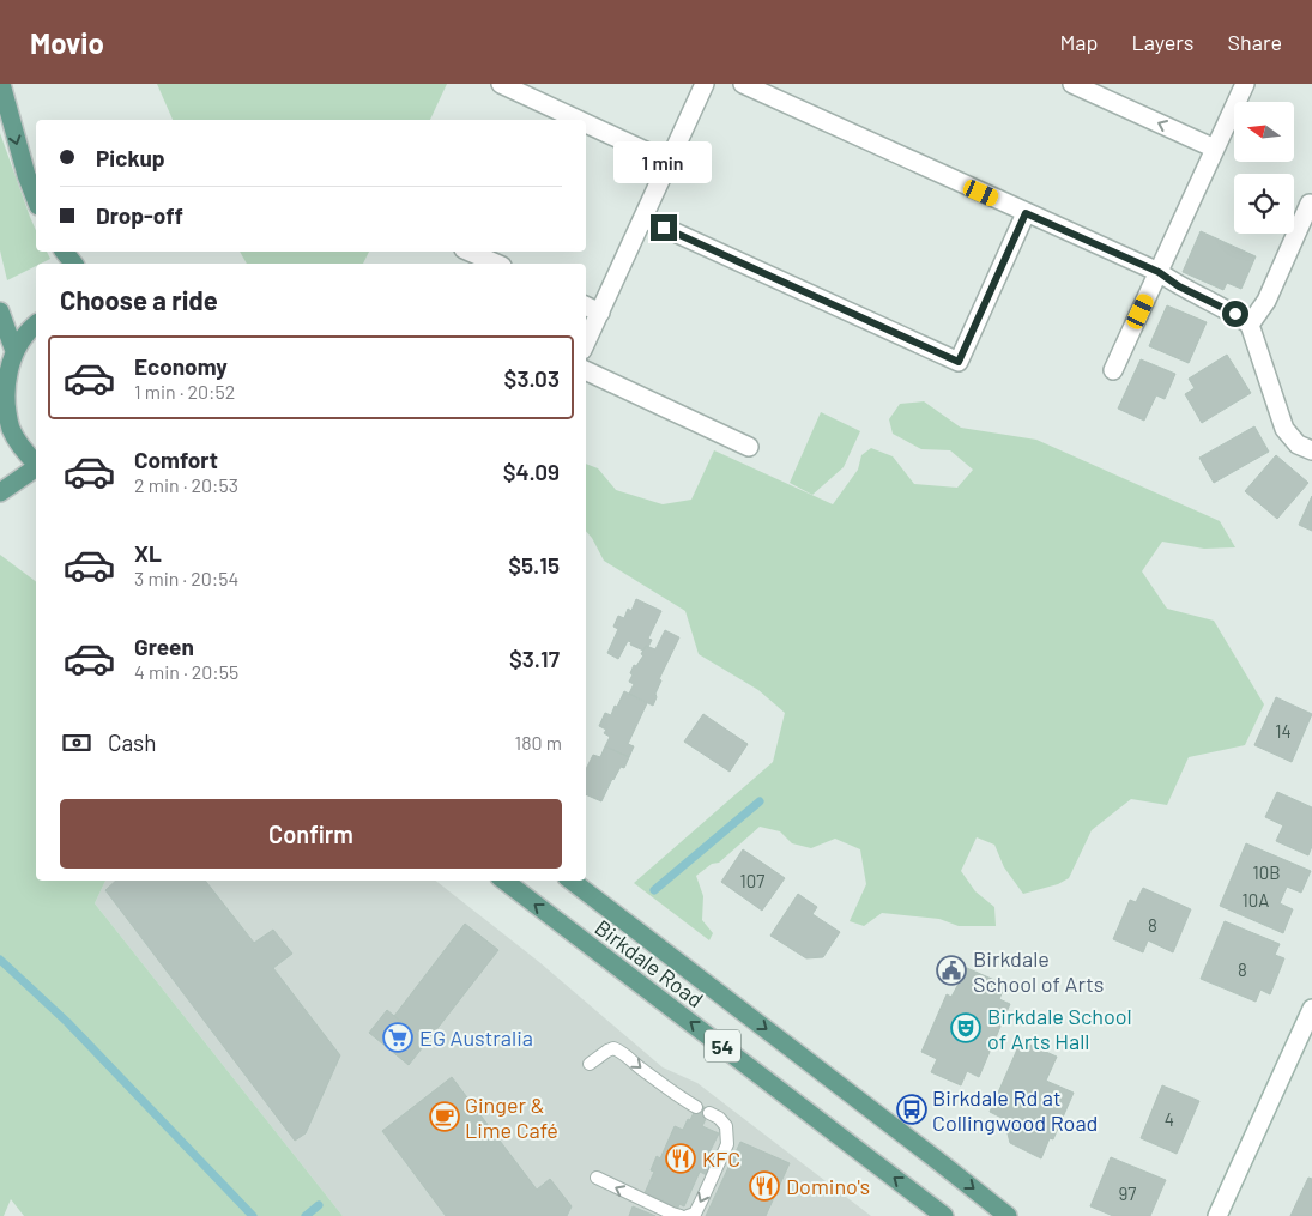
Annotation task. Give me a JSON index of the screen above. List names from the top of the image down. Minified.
{"streets":{"main road":["Birkdale Road","54"]},"places":{"public building":["Birkdale School of Arts"],"theatre":["Birkdale School of Arts Hall"],"supermarket":["EG Australia"],"bus stop":["Birkdale Rd at Collingwood Road"],"cafe":["Ginger & Lime Café"],"restaurant":["KFC","Domino's"]},"house_numbers":["14","10B","107","10A","8","8","4","97"],"north":"left","page":{"header":"Movio","nav":["Map","Layers","Share"],"banner":["Pickup","Drop-off"],"bubble":"1 min","heading":"Choose a ride","list":[{"name":"Economy","note":"1 min · 20:52","value":"$3.03"},{"name":"Comfort","note":"2 min · 20:53","value":"$4.09"},{"name":"XL","note":"3 min · 20:54","value":"$5.15"},{"name":"Green","note":"4 min · 20:55","value":"$3.17"}],"pay":["Cash","180 m"],"buttons":"Confirm"}}
